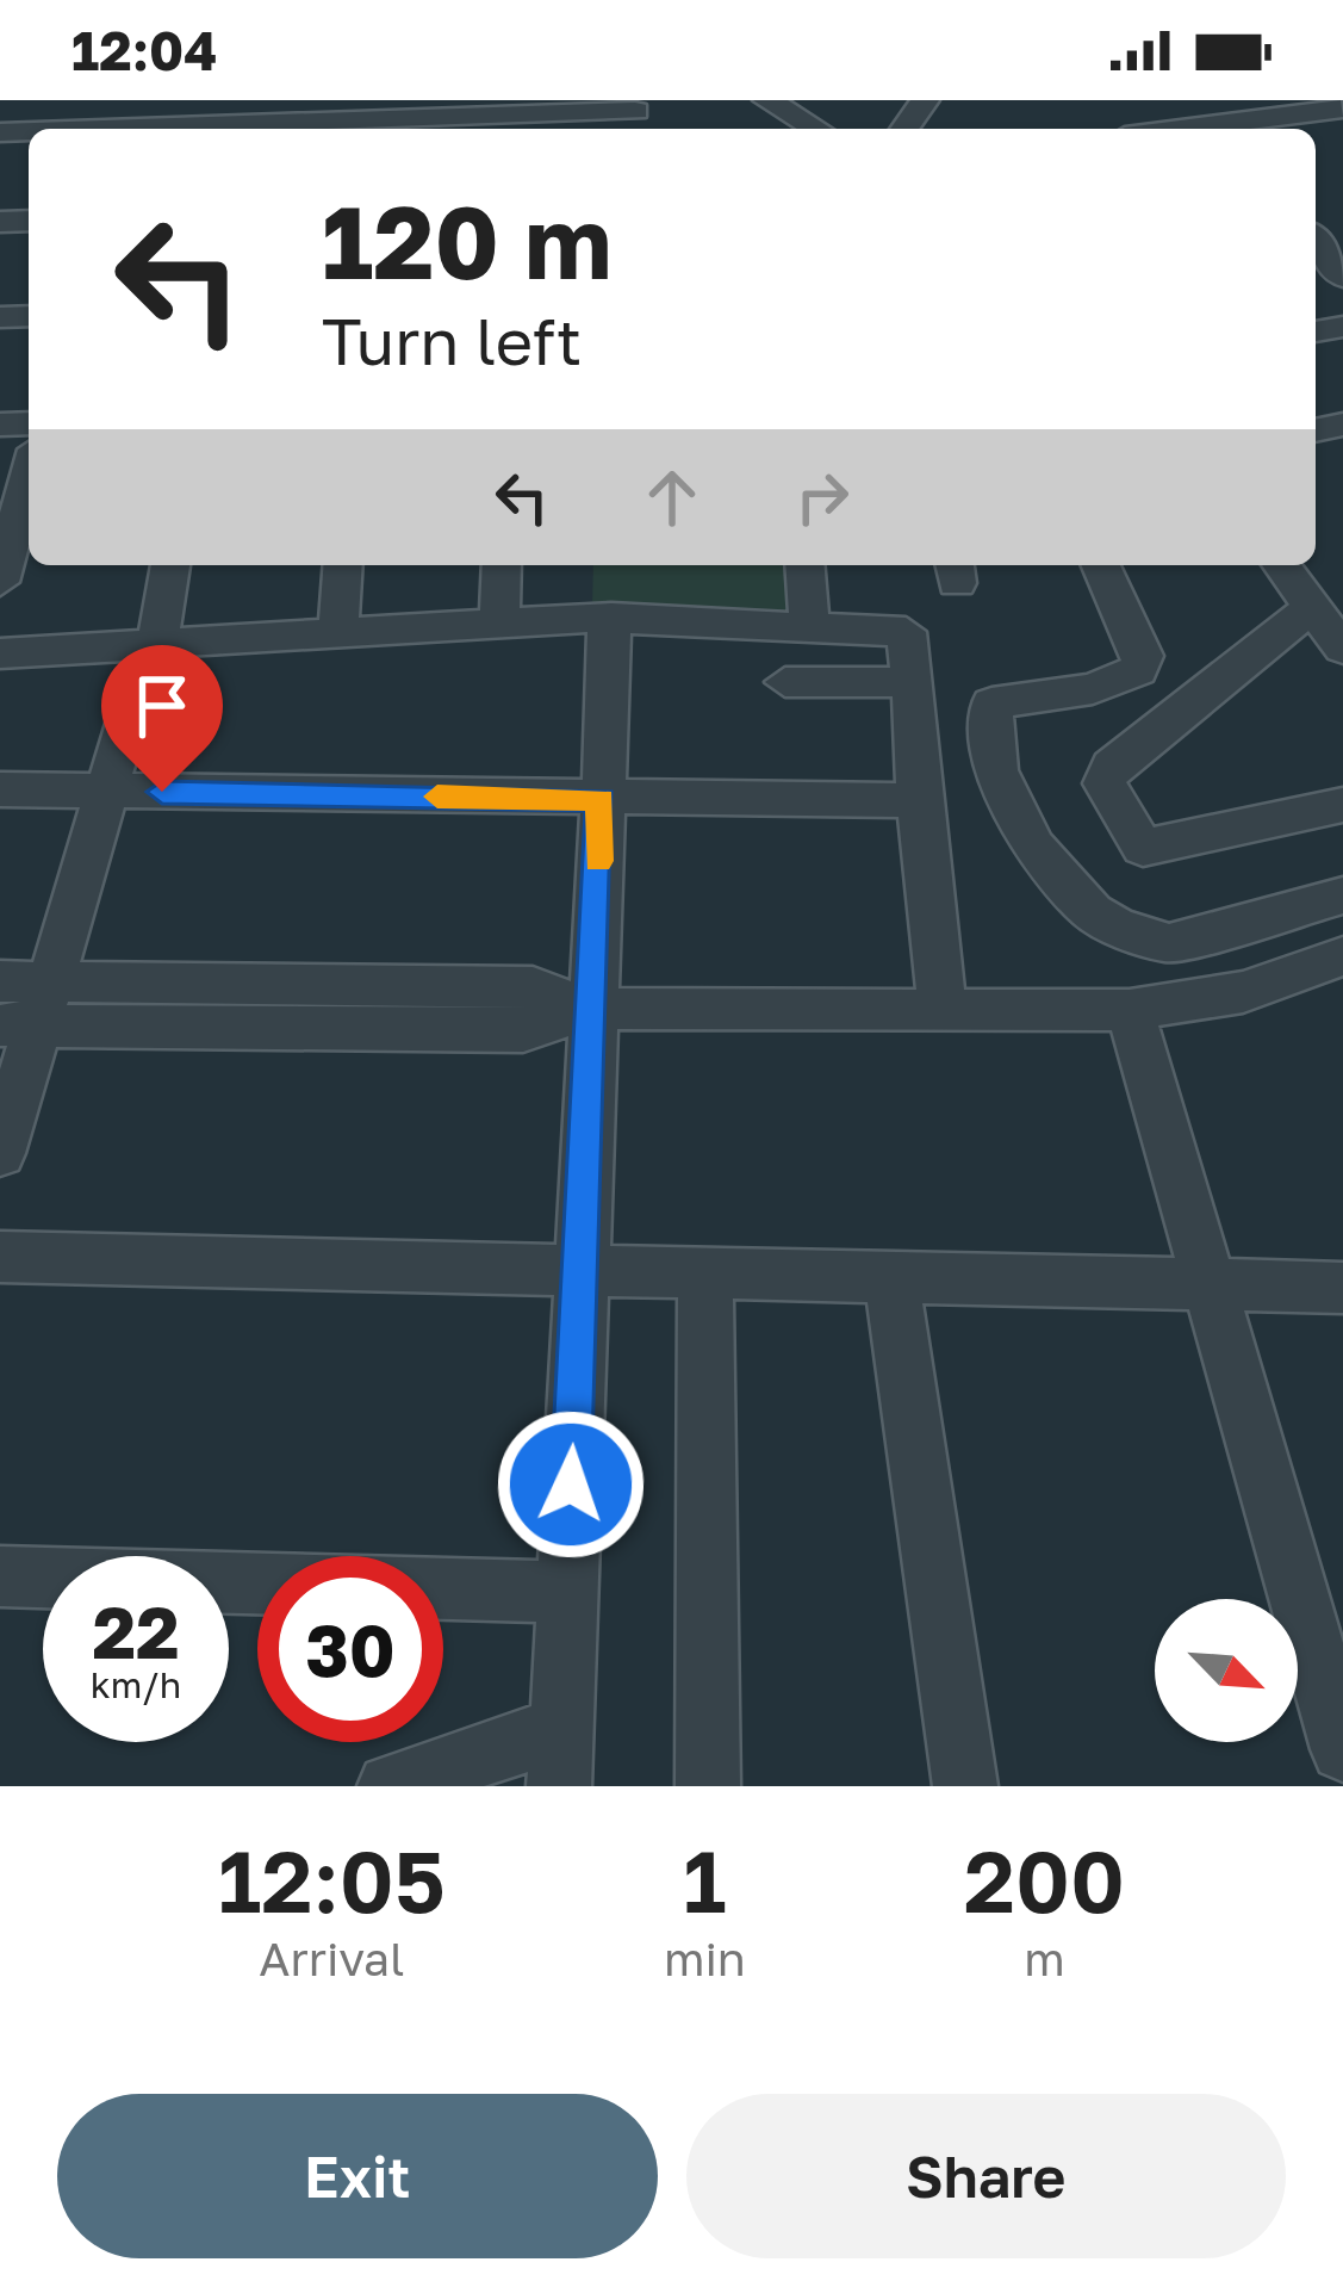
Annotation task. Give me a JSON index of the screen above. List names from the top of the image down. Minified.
{"north":"bottom right","page":{"status":"12:04","turn":["120 m","Turn left"],"speed":"22 km/h","limit":"30","eta":["12:05","Arrival","1","min","200","m"],"buttons":["Exit","Share"]}}
